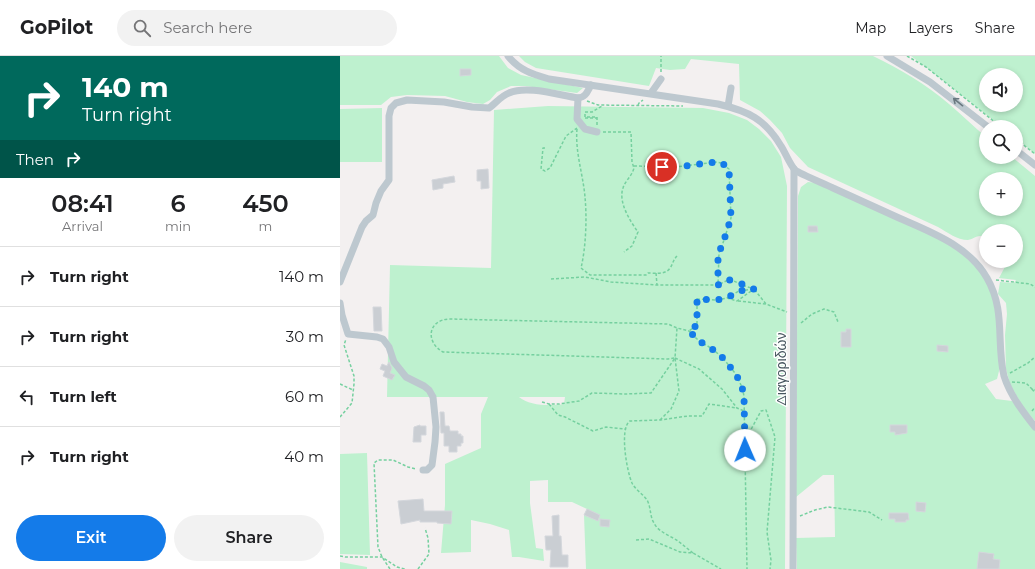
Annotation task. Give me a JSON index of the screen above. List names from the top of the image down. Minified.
{"streets":{"street":["Διαγοριδών"]},"page":{"header":"GoPilot","search":"Search here","nav":["Map","Layers","Share"],"turn":["140 m","Turn right"],"map_buttons":["+","−"],"then":"Then","eta":["08:41","Arrival","6","min","450","m"],"list":[{"name":"Turn right","value":"140 m"},{"name":"Turn right","value":"30 m"},{"name":"Turn left","value":"60 m"},{"name":"Turn right","value":"40 m"}],"buttons":["Exit","Share"]}}
